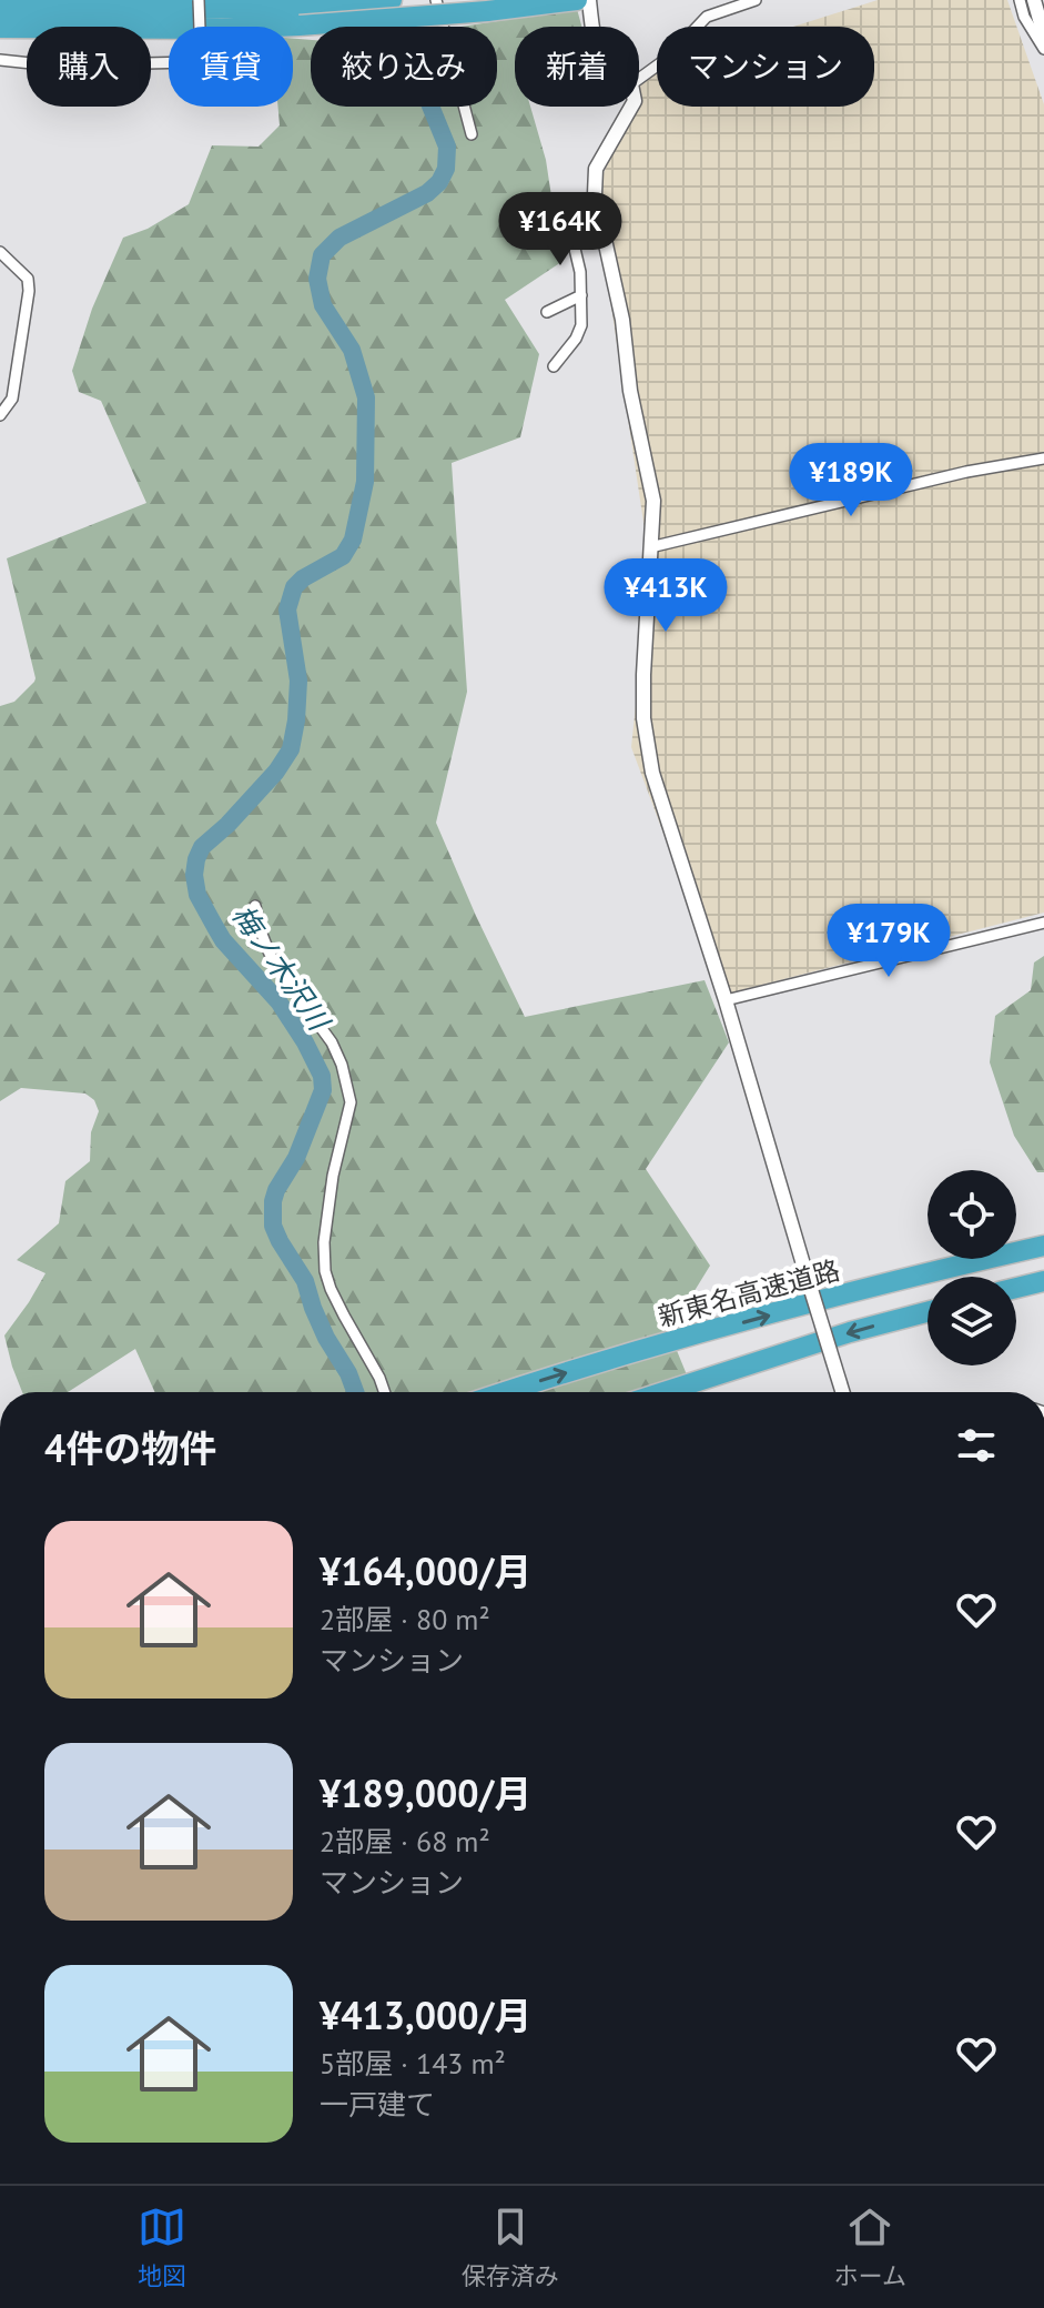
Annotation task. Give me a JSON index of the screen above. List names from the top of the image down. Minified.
{"streets":{"highway":["新東名高速道路"]},"water":["梅ノ木沢川"],"page":{"chip":["購入","賃貸","絞り込み","新着","マンション"],"price":["¥164K","¥189K","¥413K","¥179K"],"heading":"4件の物件","list":[{"name":"¥164,000/月","note":"2部屋 · 80 m² · マンション"},{"name":"¥189,000/月","note":"2部屋 · 68 m² · マンション"},{"name":"¥413,000/月","note":"5部屋 · 143 m² · 一戸建て"}],"tabs":["地図","保存済み","ホーム"]}}
